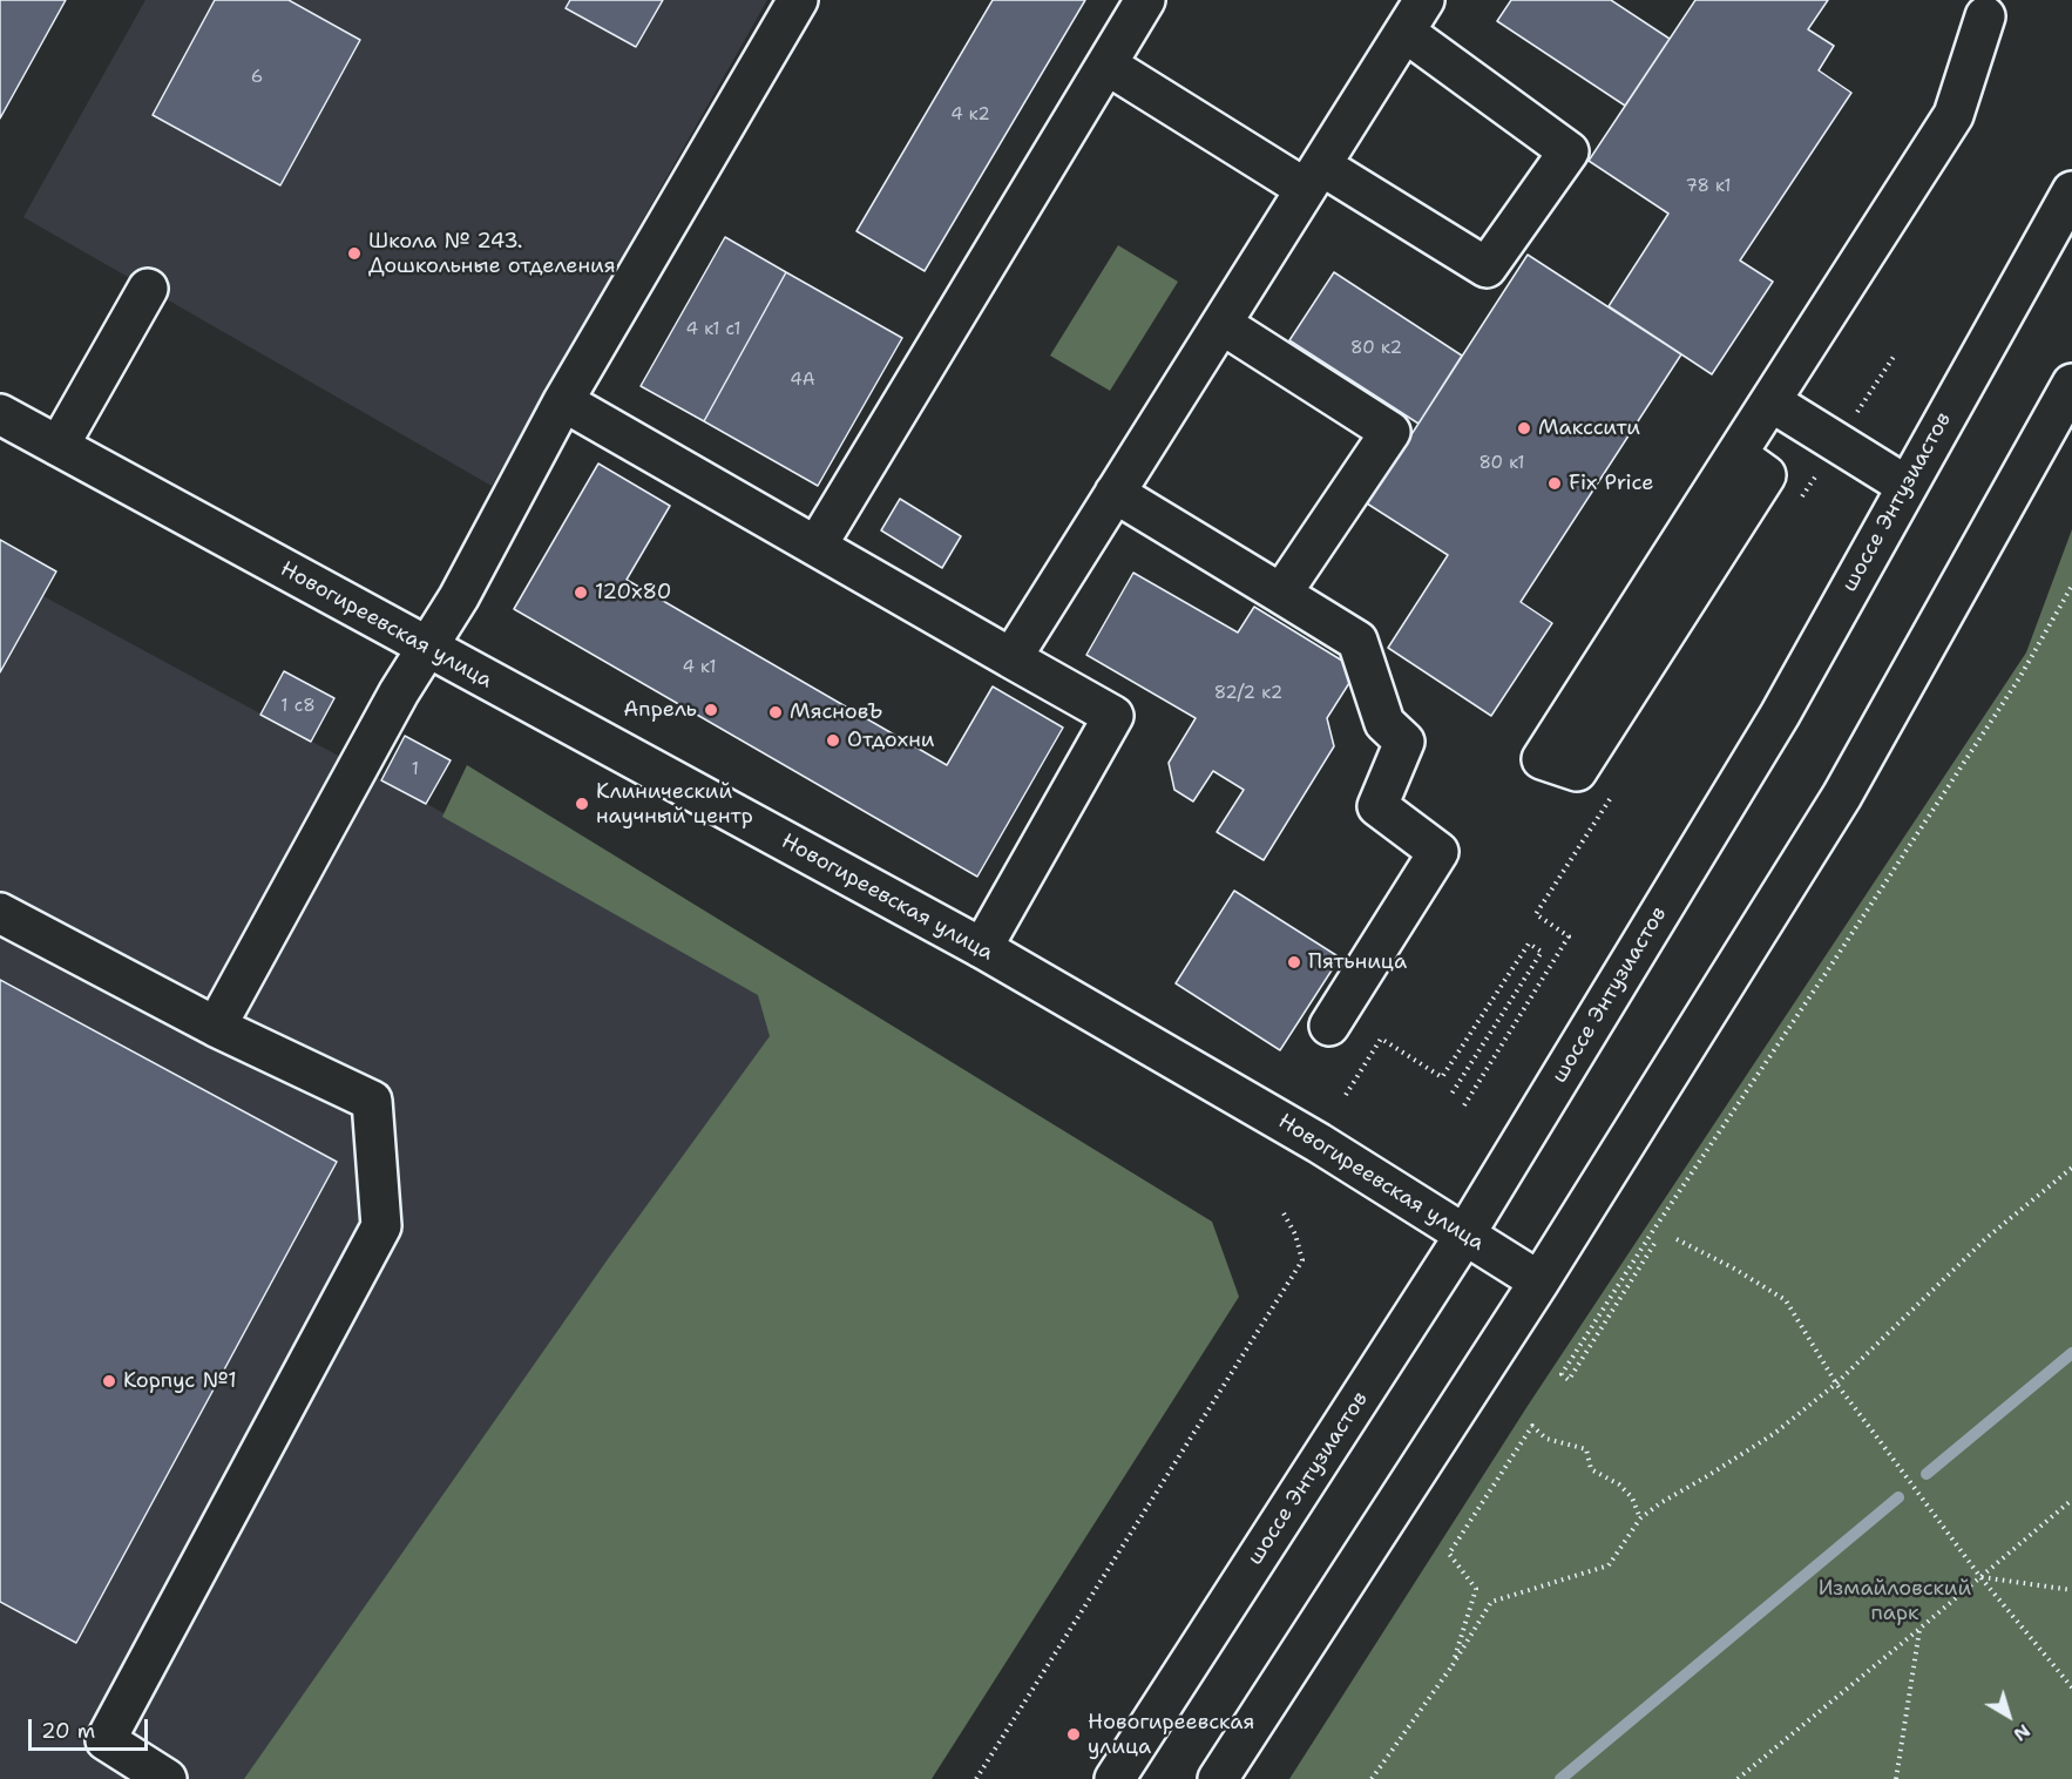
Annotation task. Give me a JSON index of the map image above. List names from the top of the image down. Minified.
{"streets":{"main road":["шоссе Энтузиастов","Новогиреевская улица"]},"crossings":[["шоссе Энтузиастов","Новогиреевская улица"]],"parks":["Измайловский парк"],"places":["Школа № 243. Дошкольные отделения","Макссити","Fix Price","120x80","Апрель","МясновЪ","Отдохни","Клинический научный центр","Пятьница","Корпус №1","Новогиреевская улица"],"house_numbers":["6","4 к2","78 к1","4 к1 с1","80 к2","4А","80 к1","4 к1","82/2 к2","1 c8","1"],"scale_bar":"20 m","north":"bottom right"}
